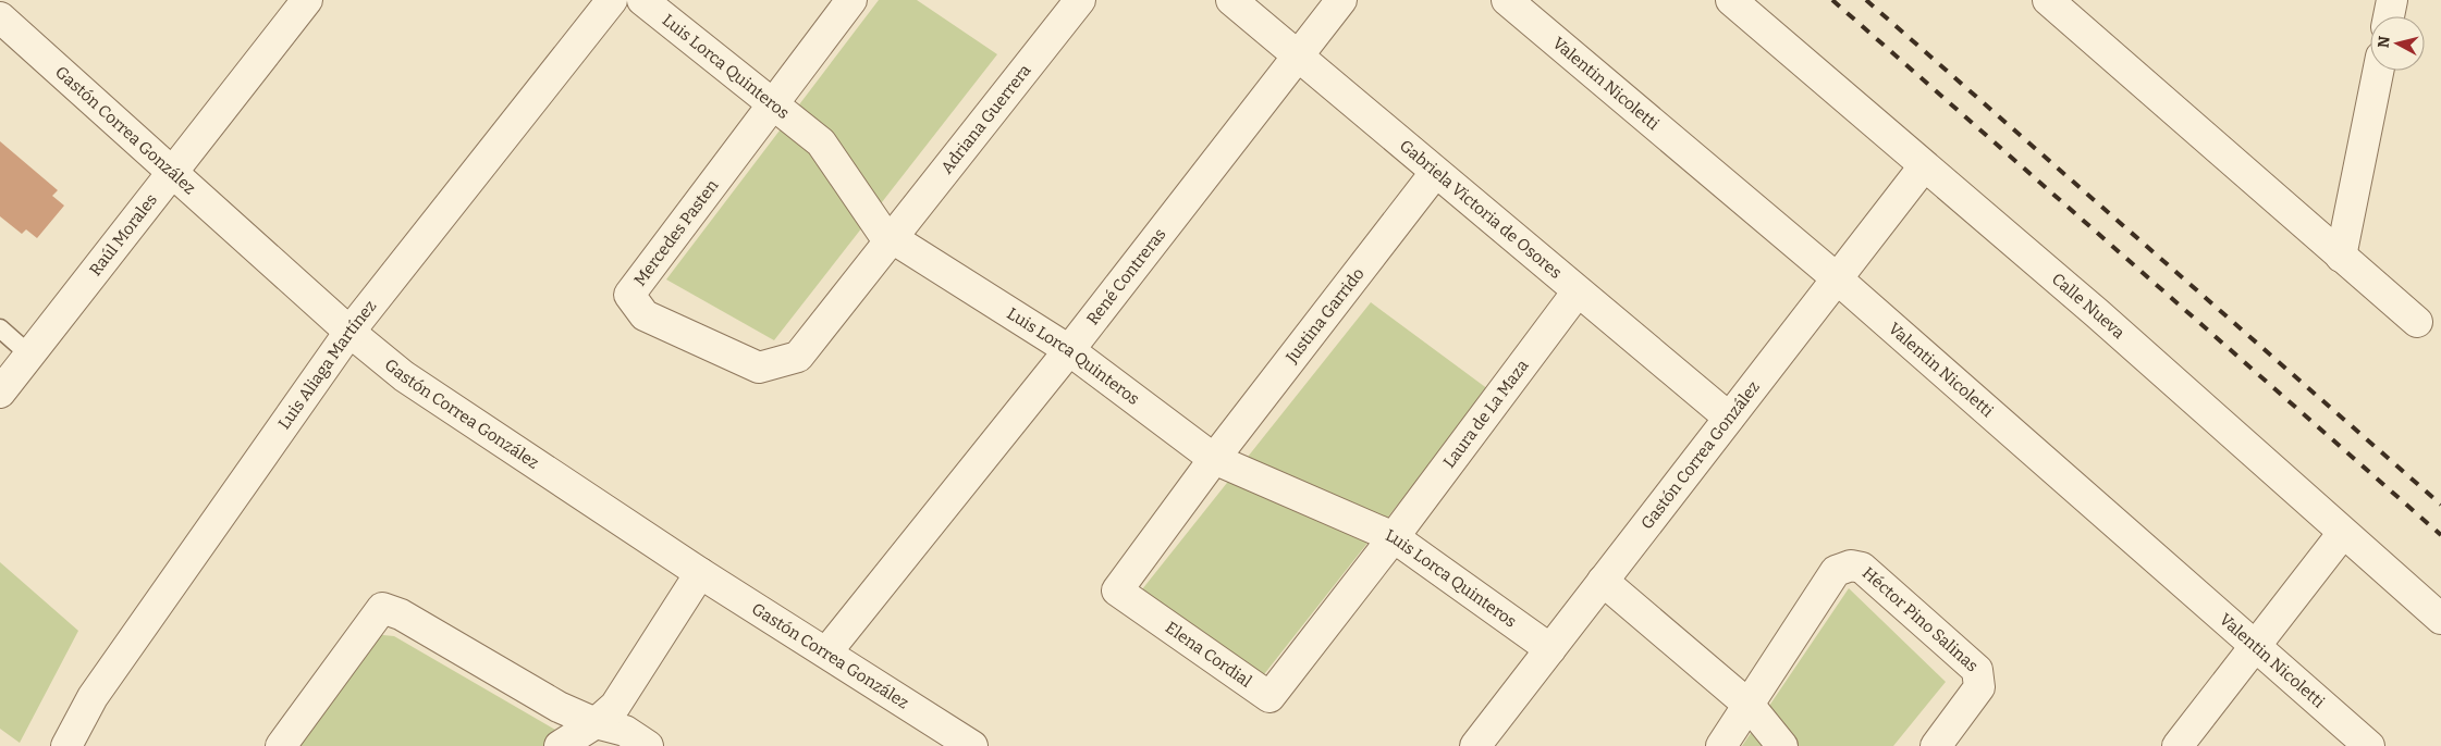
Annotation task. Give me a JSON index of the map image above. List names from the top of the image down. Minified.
{"streets":{"street":["Luis Lorca Quinteros","Valentin Nicoletti","Adriana Guerrera","Gastón Correa González","Gabriela Victoria de Osores","Mercedes Pasten","Raúl Morales","René Contreras","Calle Nueva","Justina Garrido","Luis Aliaga Martínez","Laura de La Maza","Héctor Pino Salinas","Elena Cordial"]},"crossings":[["Luis Lorca Quinteros","Adriana Guerrera"],["Luis Lorca Quinteros","Gastón Correa González"],["Luis Lorca Quinteros","Mercedes Pasten"],["Luis Lorca Quinteros","René Contreras"],["Luis Lorca Quinteros","Justina Garrido"],["Luis Lorca Quinteros","Laura de La Maza"],["Luis Lorca Quinteros","Elena Cordial"],["Valentin Nicoletti","Gastón Correa González"],["Adriana Guerrera","Mercedes Pasten"],["Gastón Correa González","Gabriela Victoria de Osores"],["Gastón Correa González","Raúl Morales"],["Gastón Correa González","René Contreras"],["Gastón Correa González","Calle Nueva"],["Gastón Correa González","Luis Aliaga Martínez"],["Gabriela Victoria de Osores","René Contreras"],["Gabriela Victoria de Osores","Justina Garrido"],["Gabriela Victoria de Osores","Laura de La Maza"],["Justina Garrido","Elena Cordial"],["Laura de La Maza","Elena Cordial"]],"north":"left"}
